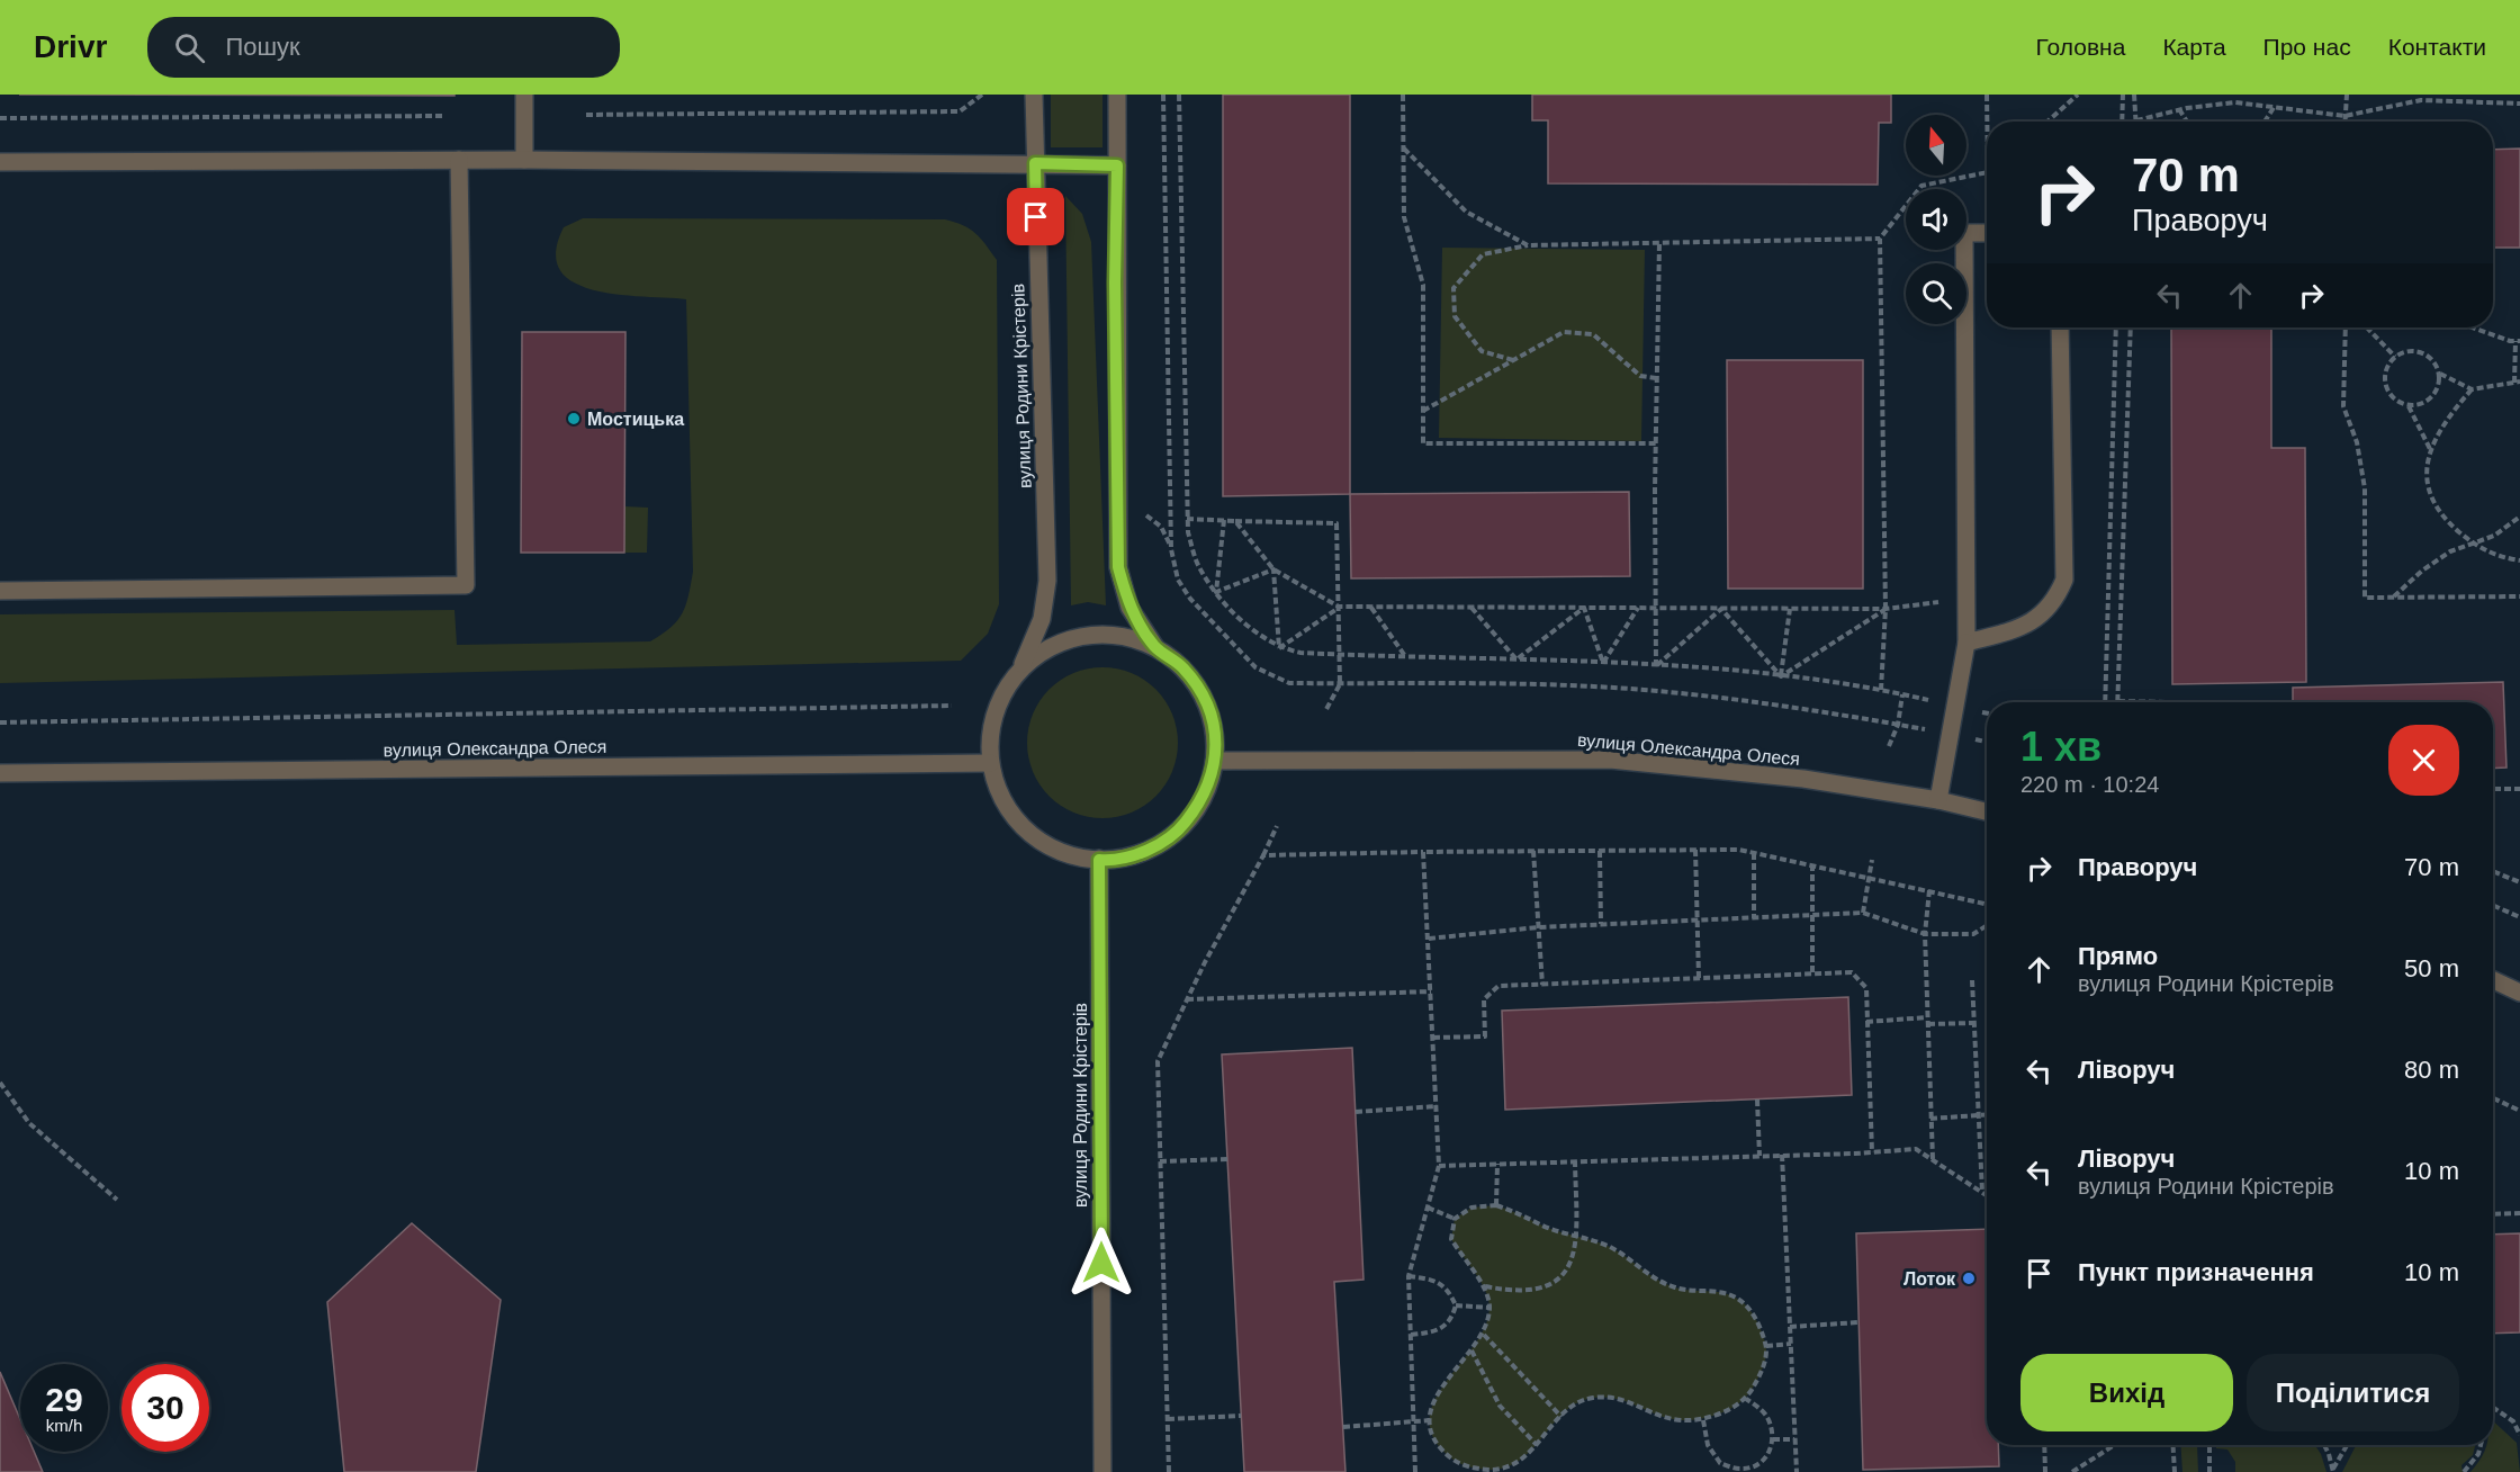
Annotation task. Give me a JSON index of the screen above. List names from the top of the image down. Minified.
{"streets":{"street":["вулиця Родини Крістерів","вулиця Олександра Олеся"]},"crossings":[["вулиця Родини Крістерів","вулиця Олександра Олеся"]],"places":["Мостицька","Лоток"],"north":"top","page":{"header":"Drivr","search":"Пошук","nav":["Головна","Карта","Про нас","Контакти"],"turn":["70 m","Праворуч"],"heading":["1 хв","220 m · 10:24"],"list":[{"name":"Праворуч","value":"70 m"},{"name":"Прямо","note":"вулиця Родини Крістерів","value":"50 m"},{"name":"Ліворуч","value":"80 m"},{"name":"Ліворуч","note":"вулиця Родини Крістерів","value":"10 m"},{"name":"Пункт призначення","value":"10 m"}],"buttons":["Вихід","Поділитися"],"speed":"29 km/h","limit":"30"}}
